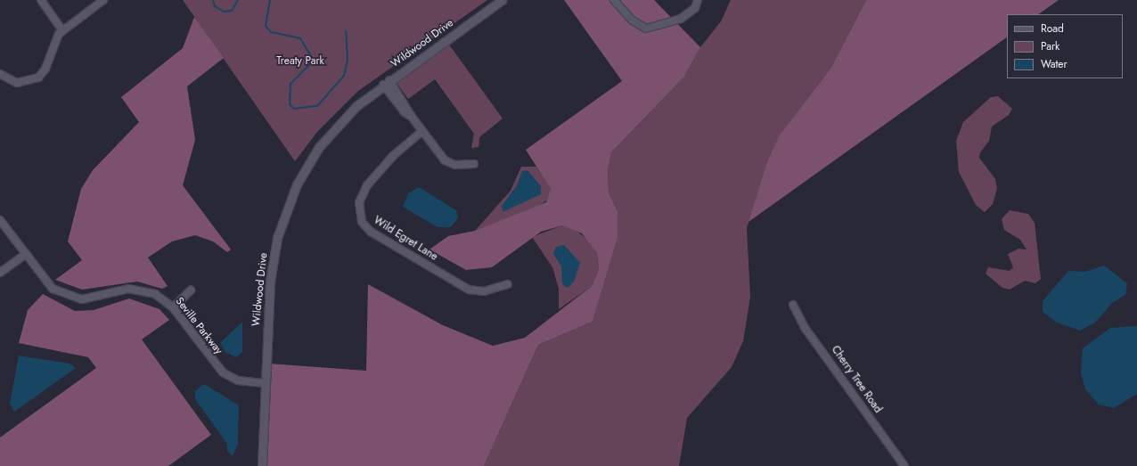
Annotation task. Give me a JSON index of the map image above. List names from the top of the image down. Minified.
{"streets":{"street":["Wildwood Drive","Wild Egret Lane","Seville Parkway","Cherry Tree Road"]},"crossings":[["Wildwood Drive","Seville Parkway"]],"parks":["Treaty Park"],"legend":["Road","Park","Water"]}
